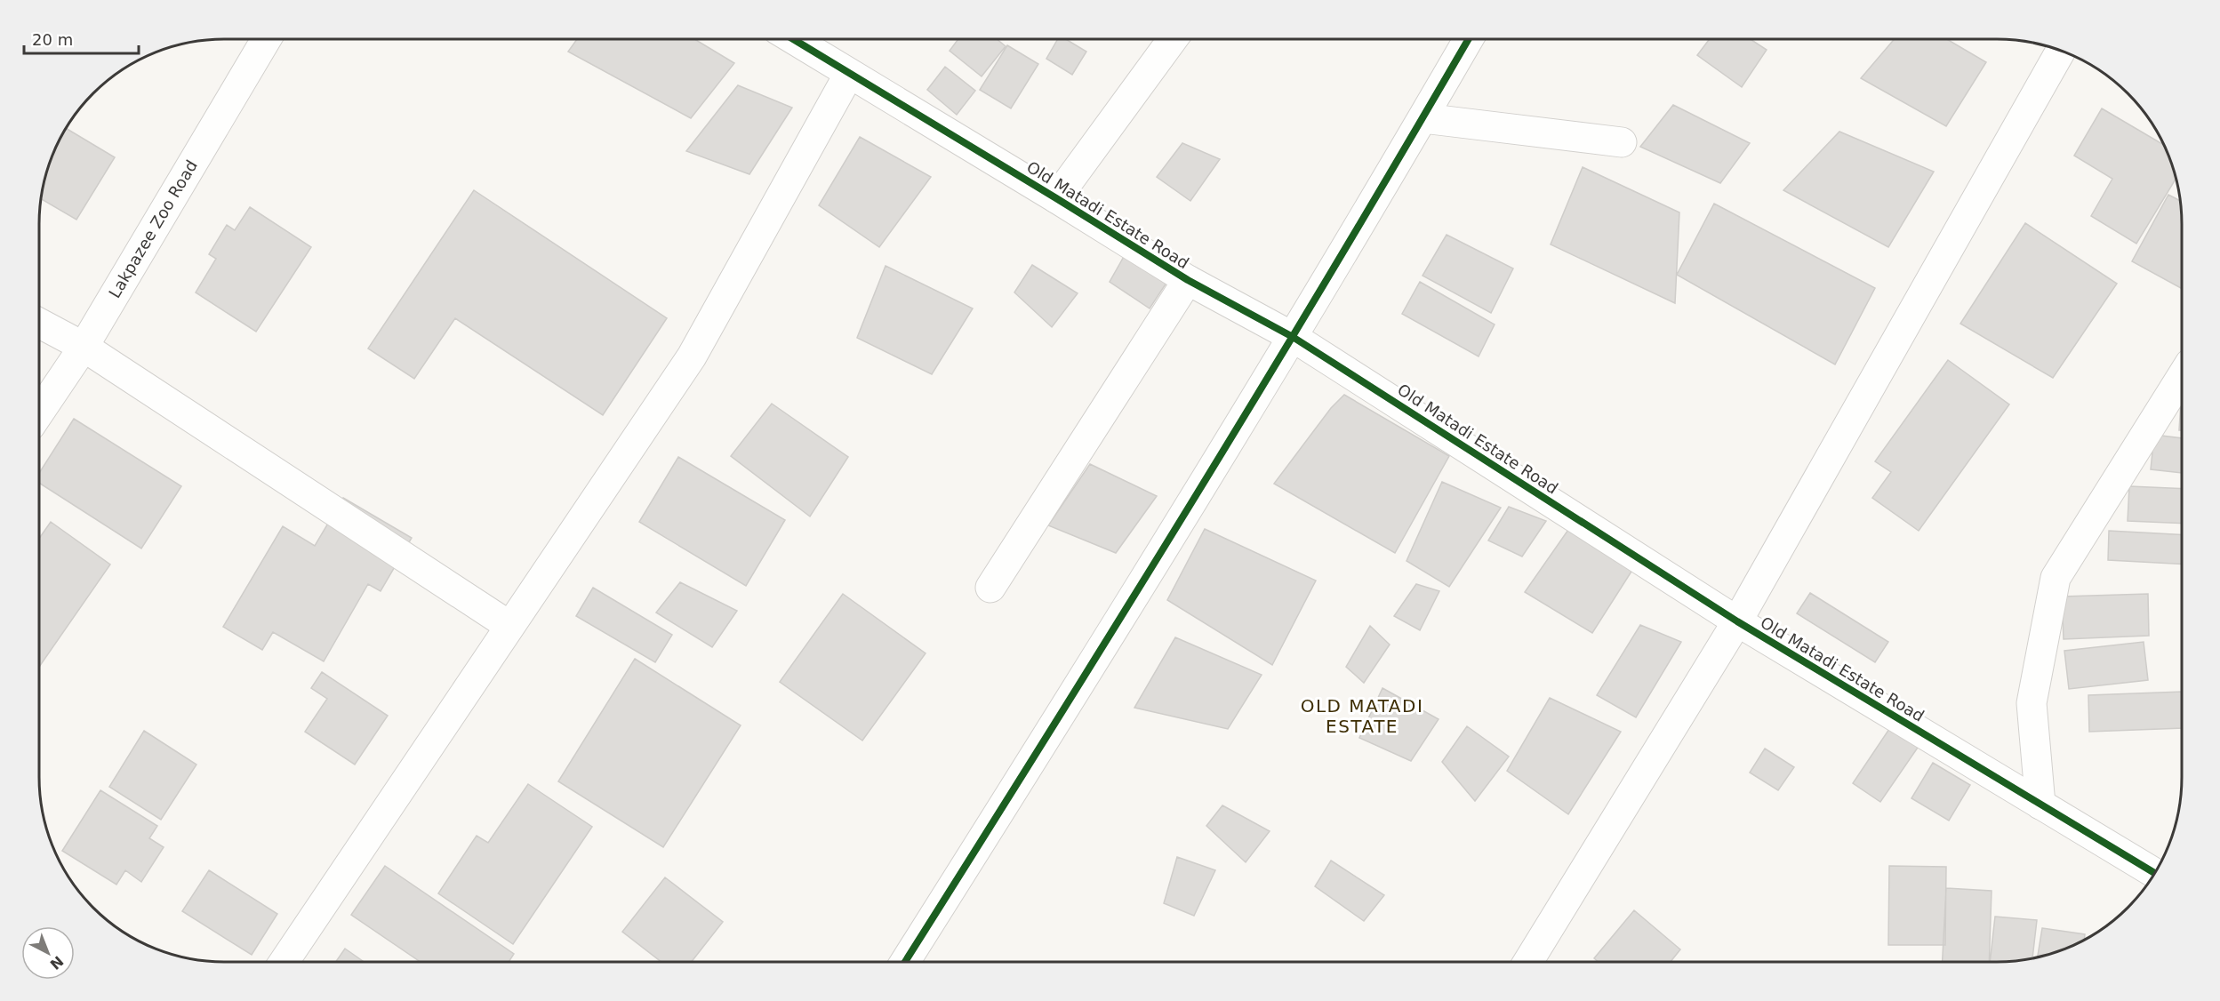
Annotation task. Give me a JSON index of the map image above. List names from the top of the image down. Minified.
{"streets":{"street":["Old Matadi Estate Road","Lakpazee Zoo Road"]},"districts":["OLD MATADI ESTATE"],"scale_bar":"20 m","north":"bottom right"}
